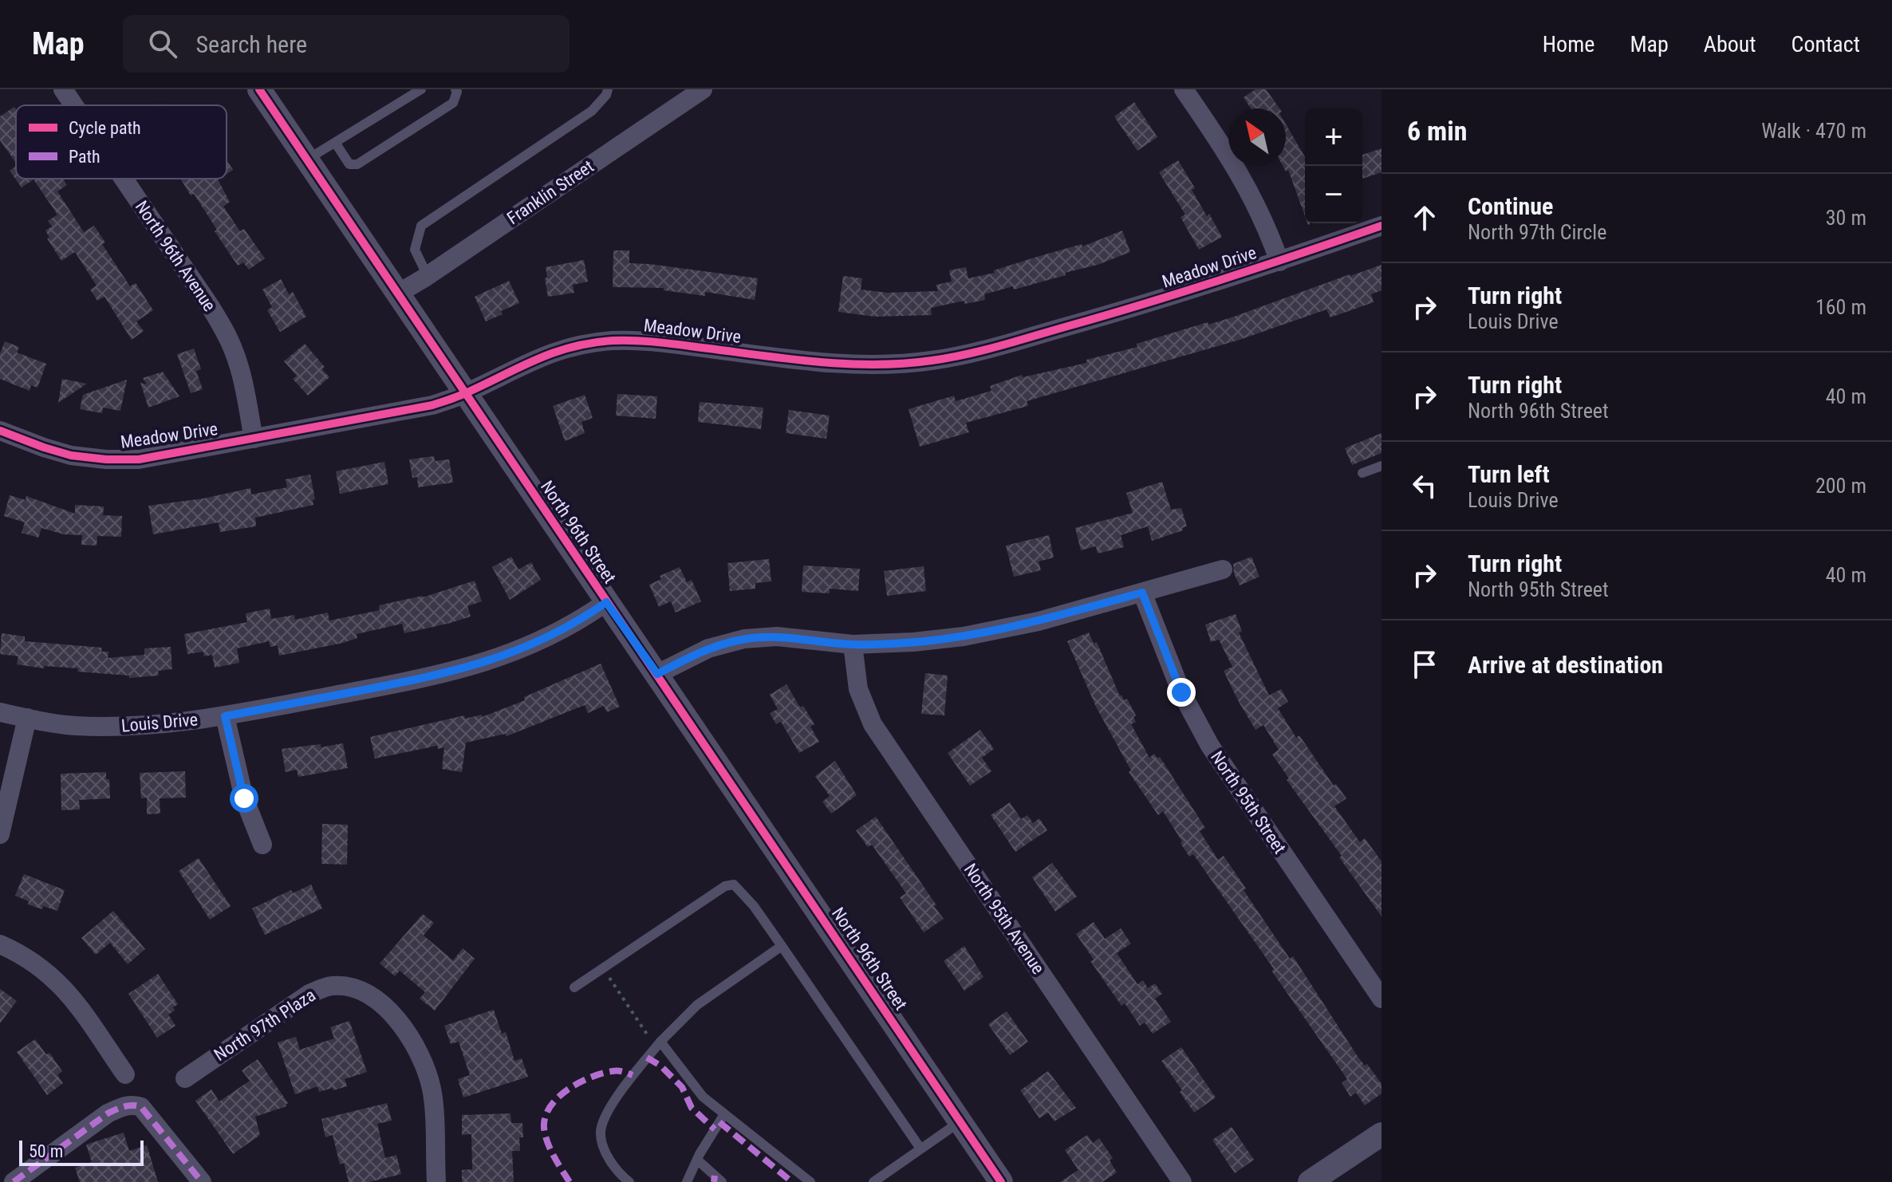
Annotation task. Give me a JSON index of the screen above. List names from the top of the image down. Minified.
{"streets":{"street":["Franklin Street","North 96th Avenue","Meadow Drive","North 96th Street","Louis Drive","North 95th Street","North 95th Avenue","North 97th Plaza"]},"crossings":[["Franklin Street","North 96th Street"],["North 96th Avenue","Meadow Drive"],["Meadow Drive","North 96th Street"],["North 96th Street","Louis Drive"]],"legend":["Cycle path","Path"],"scale_bar":"50 m","north":"top left","page":{"header":"Map","search":"Search here","nav":["Home","Map","About","Contact"],"heading":["6 min","Walk · 470 m"],"map_buttons":["+","−"],"list":[["Continue","North 97th Circle","30 m"],["Turn right","Louis Drive","160 m"],["Turn right","North 96th Street","40 m"],["Turn left","Louis Drive","200 m"],["Turn right","North 95th Street","40 m"],"Arrive at destination"],"scale":"50 m"}}
